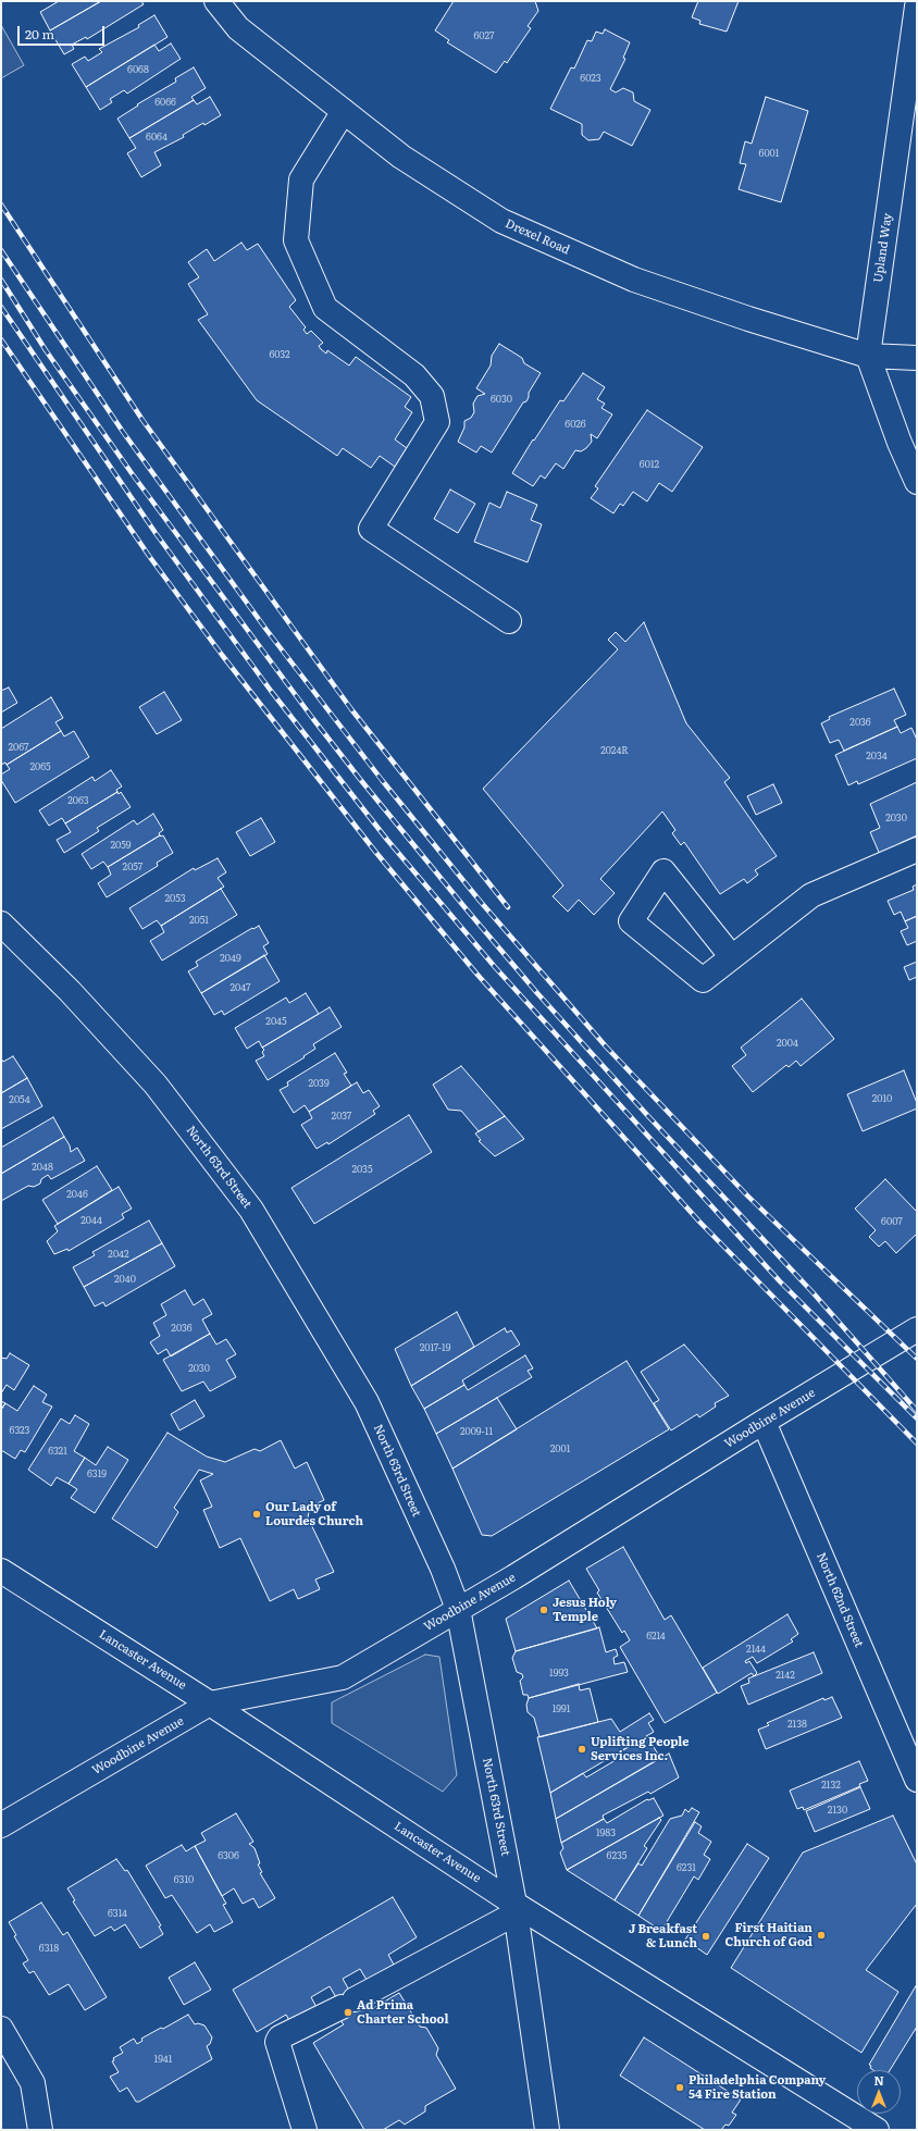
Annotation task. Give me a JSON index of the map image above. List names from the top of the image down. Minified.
{"streets":{"main road":["Drexel Road","Upland Way","North 63rd Street","Woodbine Avenue","North 62nd Street","Lancaster Avenue"]},"crossings":[["Drexel Road","Upland Way"],["North 63rd Street","Woodbine Avenue"],["North 63rd Street","Lancaster Avenue"],["Woodbine Avenue","North 62nd Street"],["Woodbine Avenue","Lancaster Avenue"]],"places":["Our Lady of Lourdes Church","Jesus Holy Temple","Uplifting People Services Inc.","First Haitian Church of God","J Breakfast & Lunch","Ad Prima Charter School","Philadelphia Company 54 Fire Station"],"house_numbers":["6027","6068","6023","6066","6064","6001","6032","6030","6026","6012","2036","2067","2024R","2034","2065","2063","2030","2059","2057","2053","2051","2049","2047","2045","2004","2039","2010","2054","2037","2048","2035","2046","2044","6007","2042","2040","2036","2017-19","2030","6323","2009-11","2001","6321","6319","6214","2144","1993","2142","1991","2138","2132","2130","1983","6306","6235","6231","6310","6314","6318","1941"],"scale_bar":"20 m","north":"top"}
